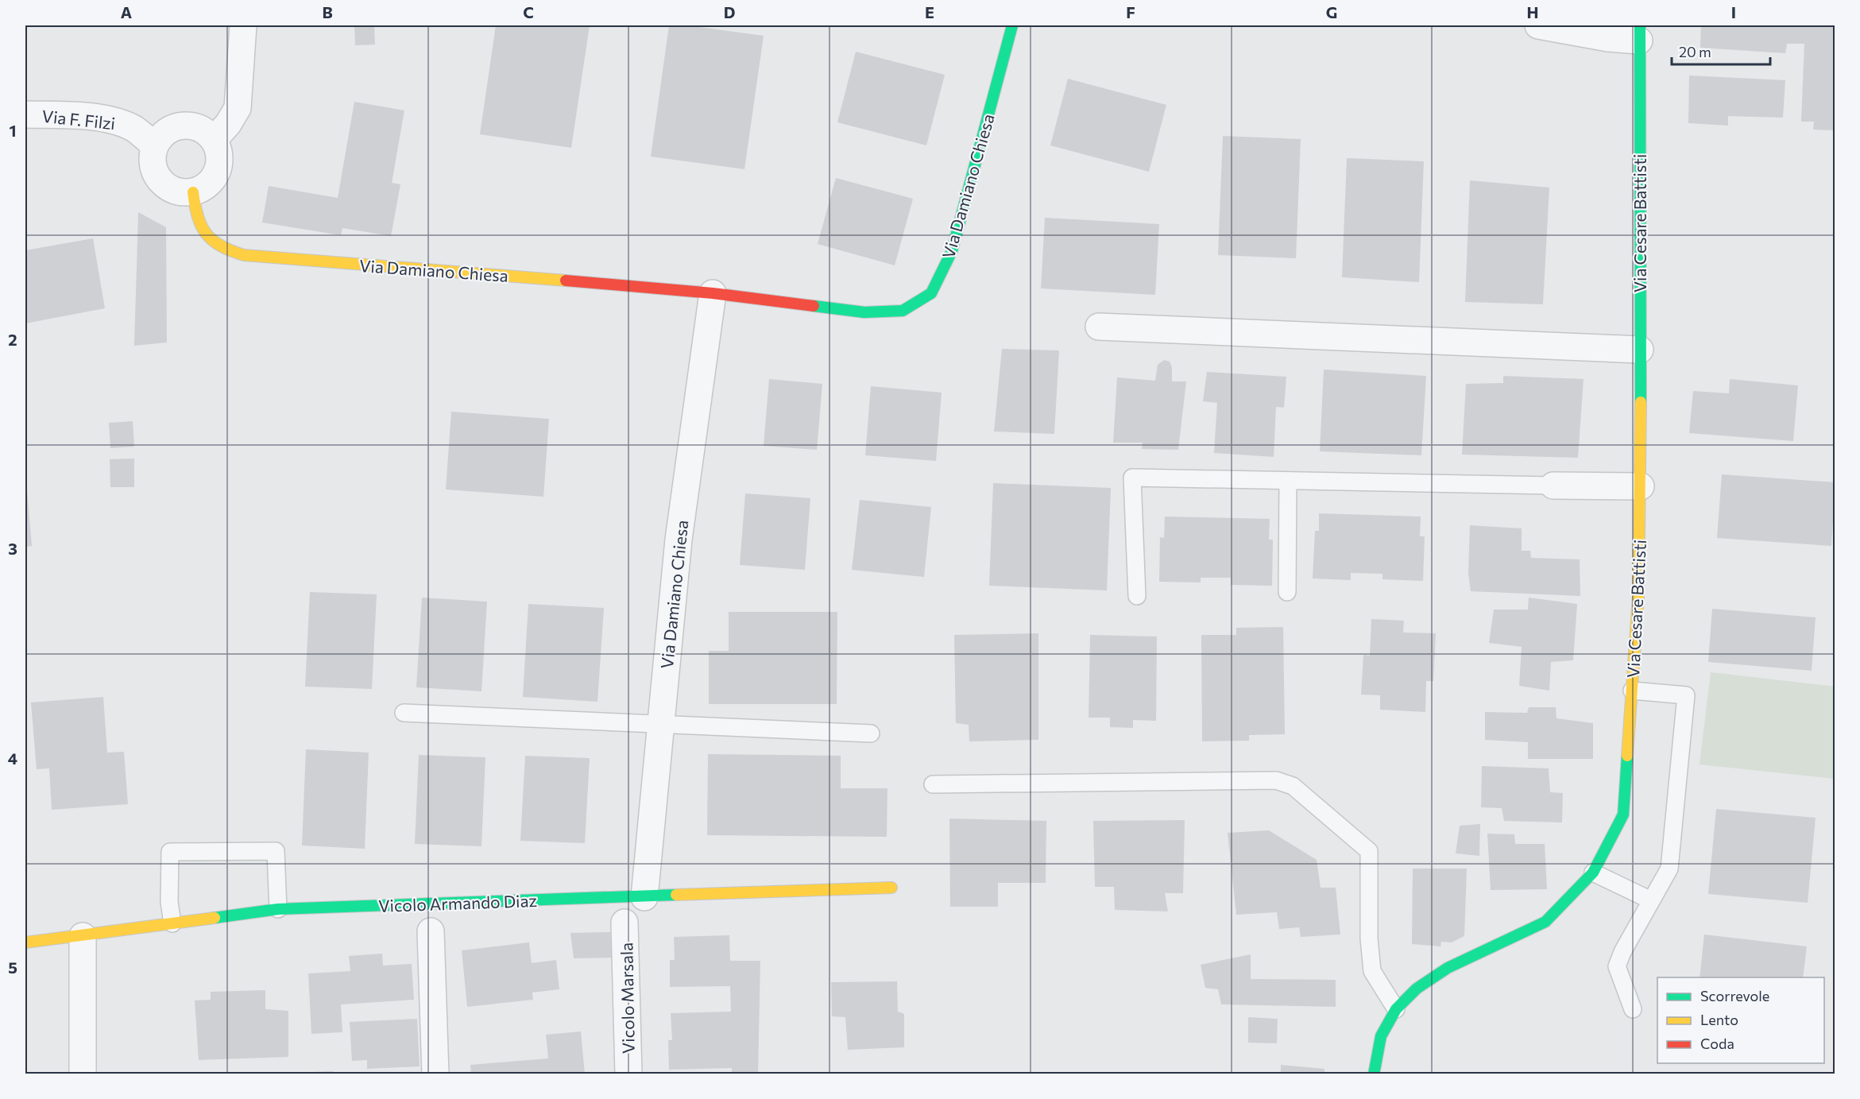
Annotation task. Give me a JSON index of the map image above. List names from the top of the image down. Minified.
{"streets":{"street":["Via F. Filzi","Via Damiano Chiesa","Via Cesare Battisti","Vicolo Armando Diaz","Vicolo Marsala"]},"crossings":[["Via F. Filzi","Via Damiano Chiesa"],["Via Damiano Chiesa","Vicolo Armando Diaz"]],"legend":["Scorrevole","Lento","Coda"],"scale_bar":"20 m","grid":{"columns":["A","B","C","D","E","F","G","H","I"],"rows":["1","2","3","4","5"]}}
